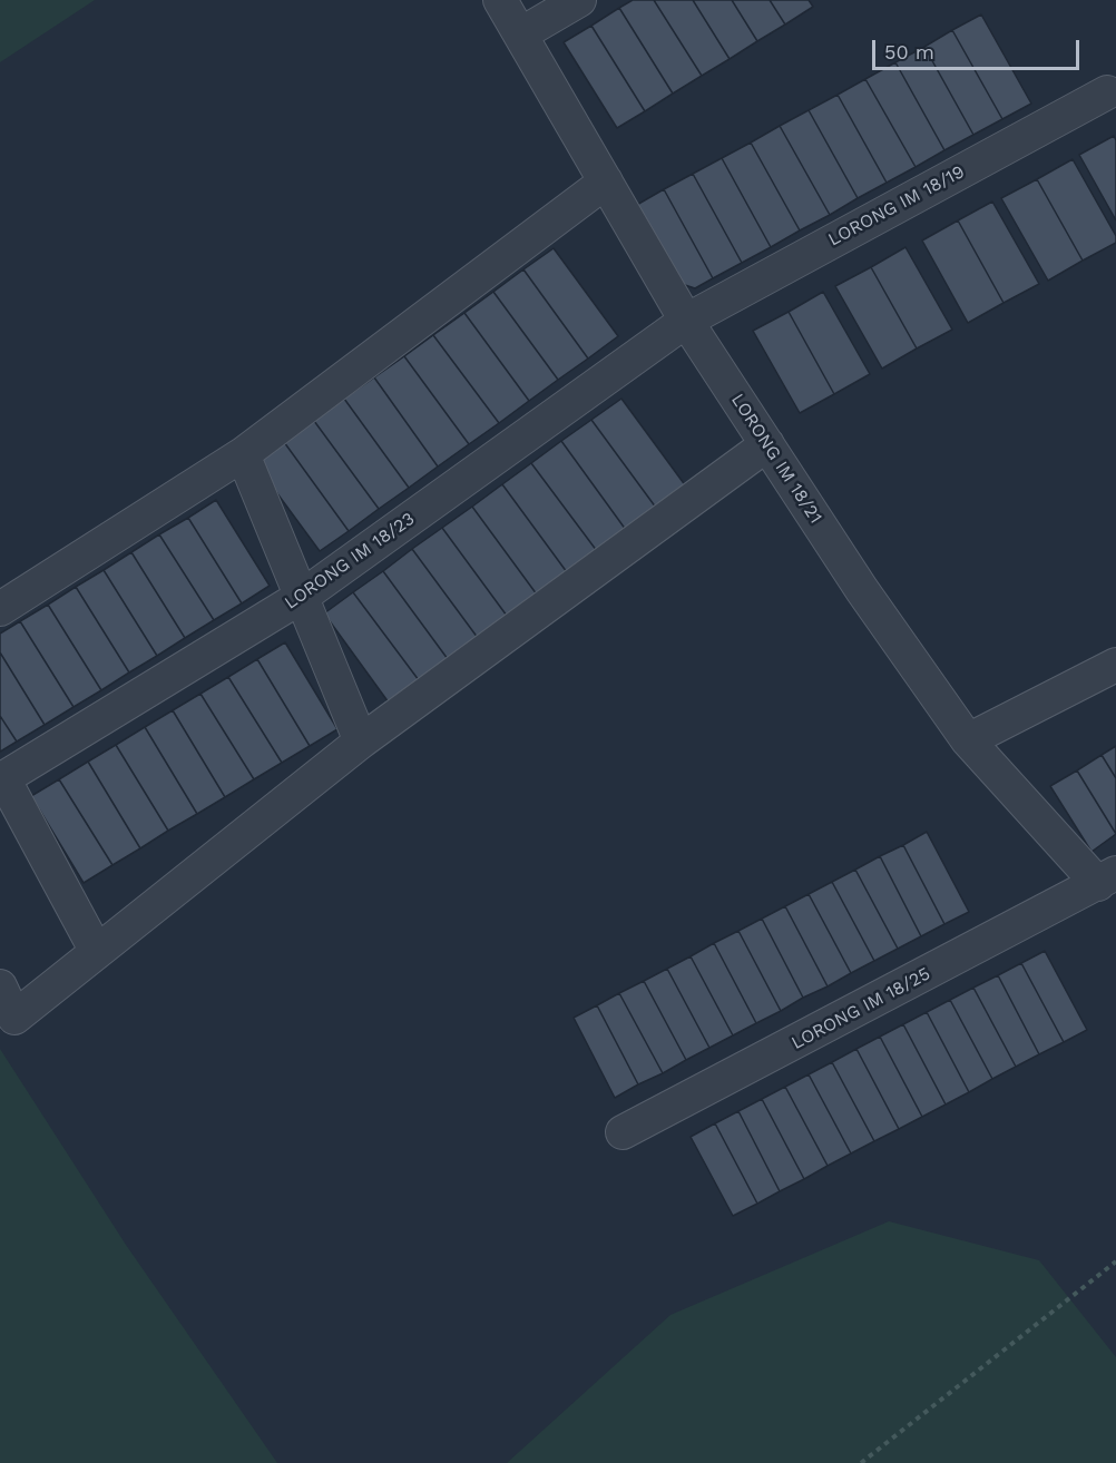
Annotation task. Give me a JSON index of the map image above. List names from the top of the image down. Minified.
{"streets":{"street":["LORONG IM 18/19","LORONG IM 18/21","LORONG IM 18/23","LORONG IM 18/25"]},"crossings":[["LORONG IM 18/19","LORONG IM 18/21"],["LORONG IM 18/19","LORONG IM 18/23"],["LORONG IM 18/21","LORONG IM 18/23"],["LORONG IM 18/21","LORONG IM 18/25"]],"scale_bar":"50 m"}
